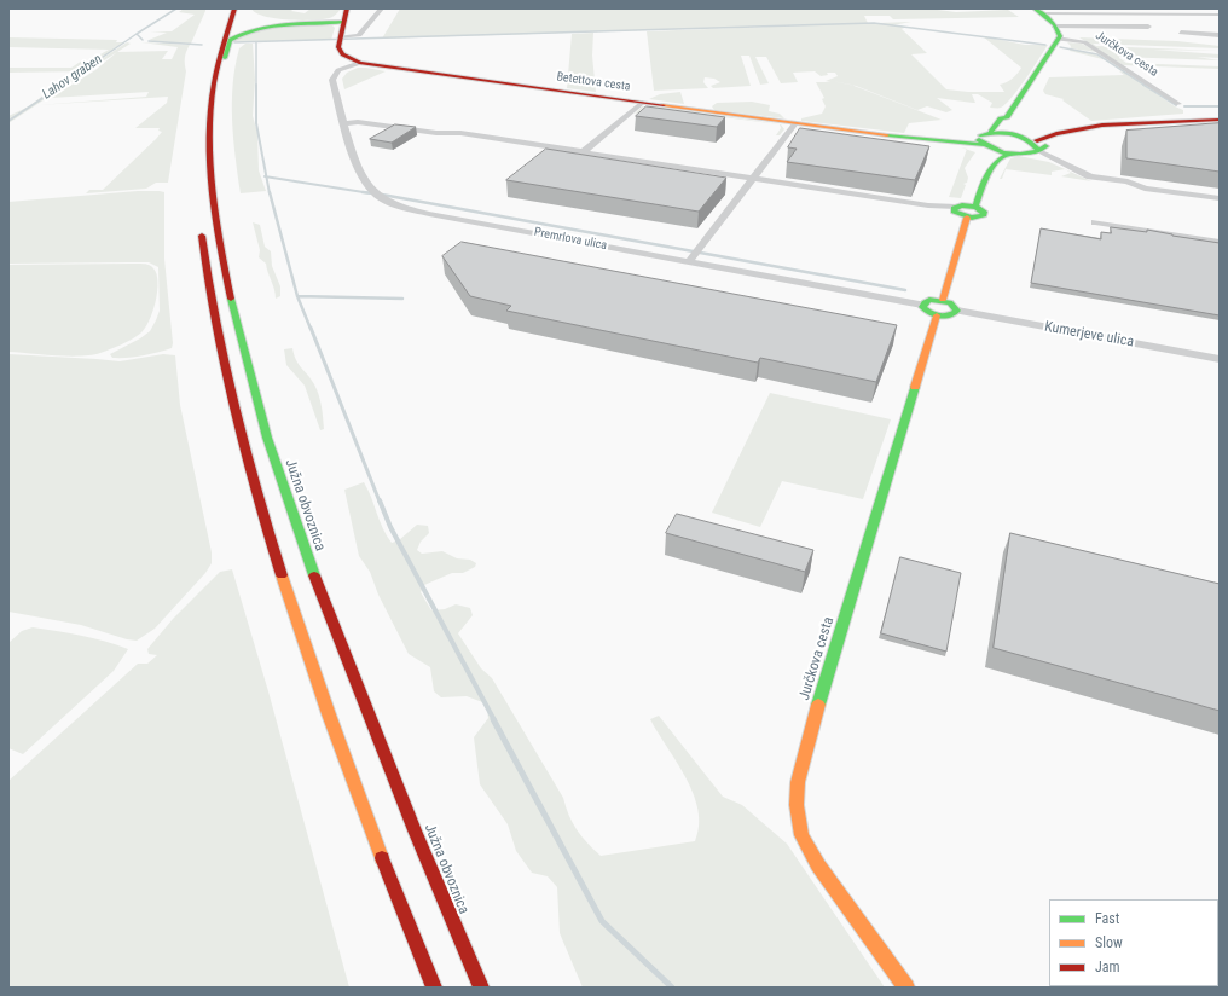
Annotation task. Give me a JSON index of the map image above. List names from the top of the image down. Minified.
{"streets":{"main road":["Jurčkova cesta","Betettova cesta","Južna obvoznica"],"street":["Premrlova ulica","Kumerjeve ulica"]},"crossings":[["Betettova cesta","Premrlova ulica"]],"water":["Lahov graben"],"legend":["Fast","Slow","Jam"]}
